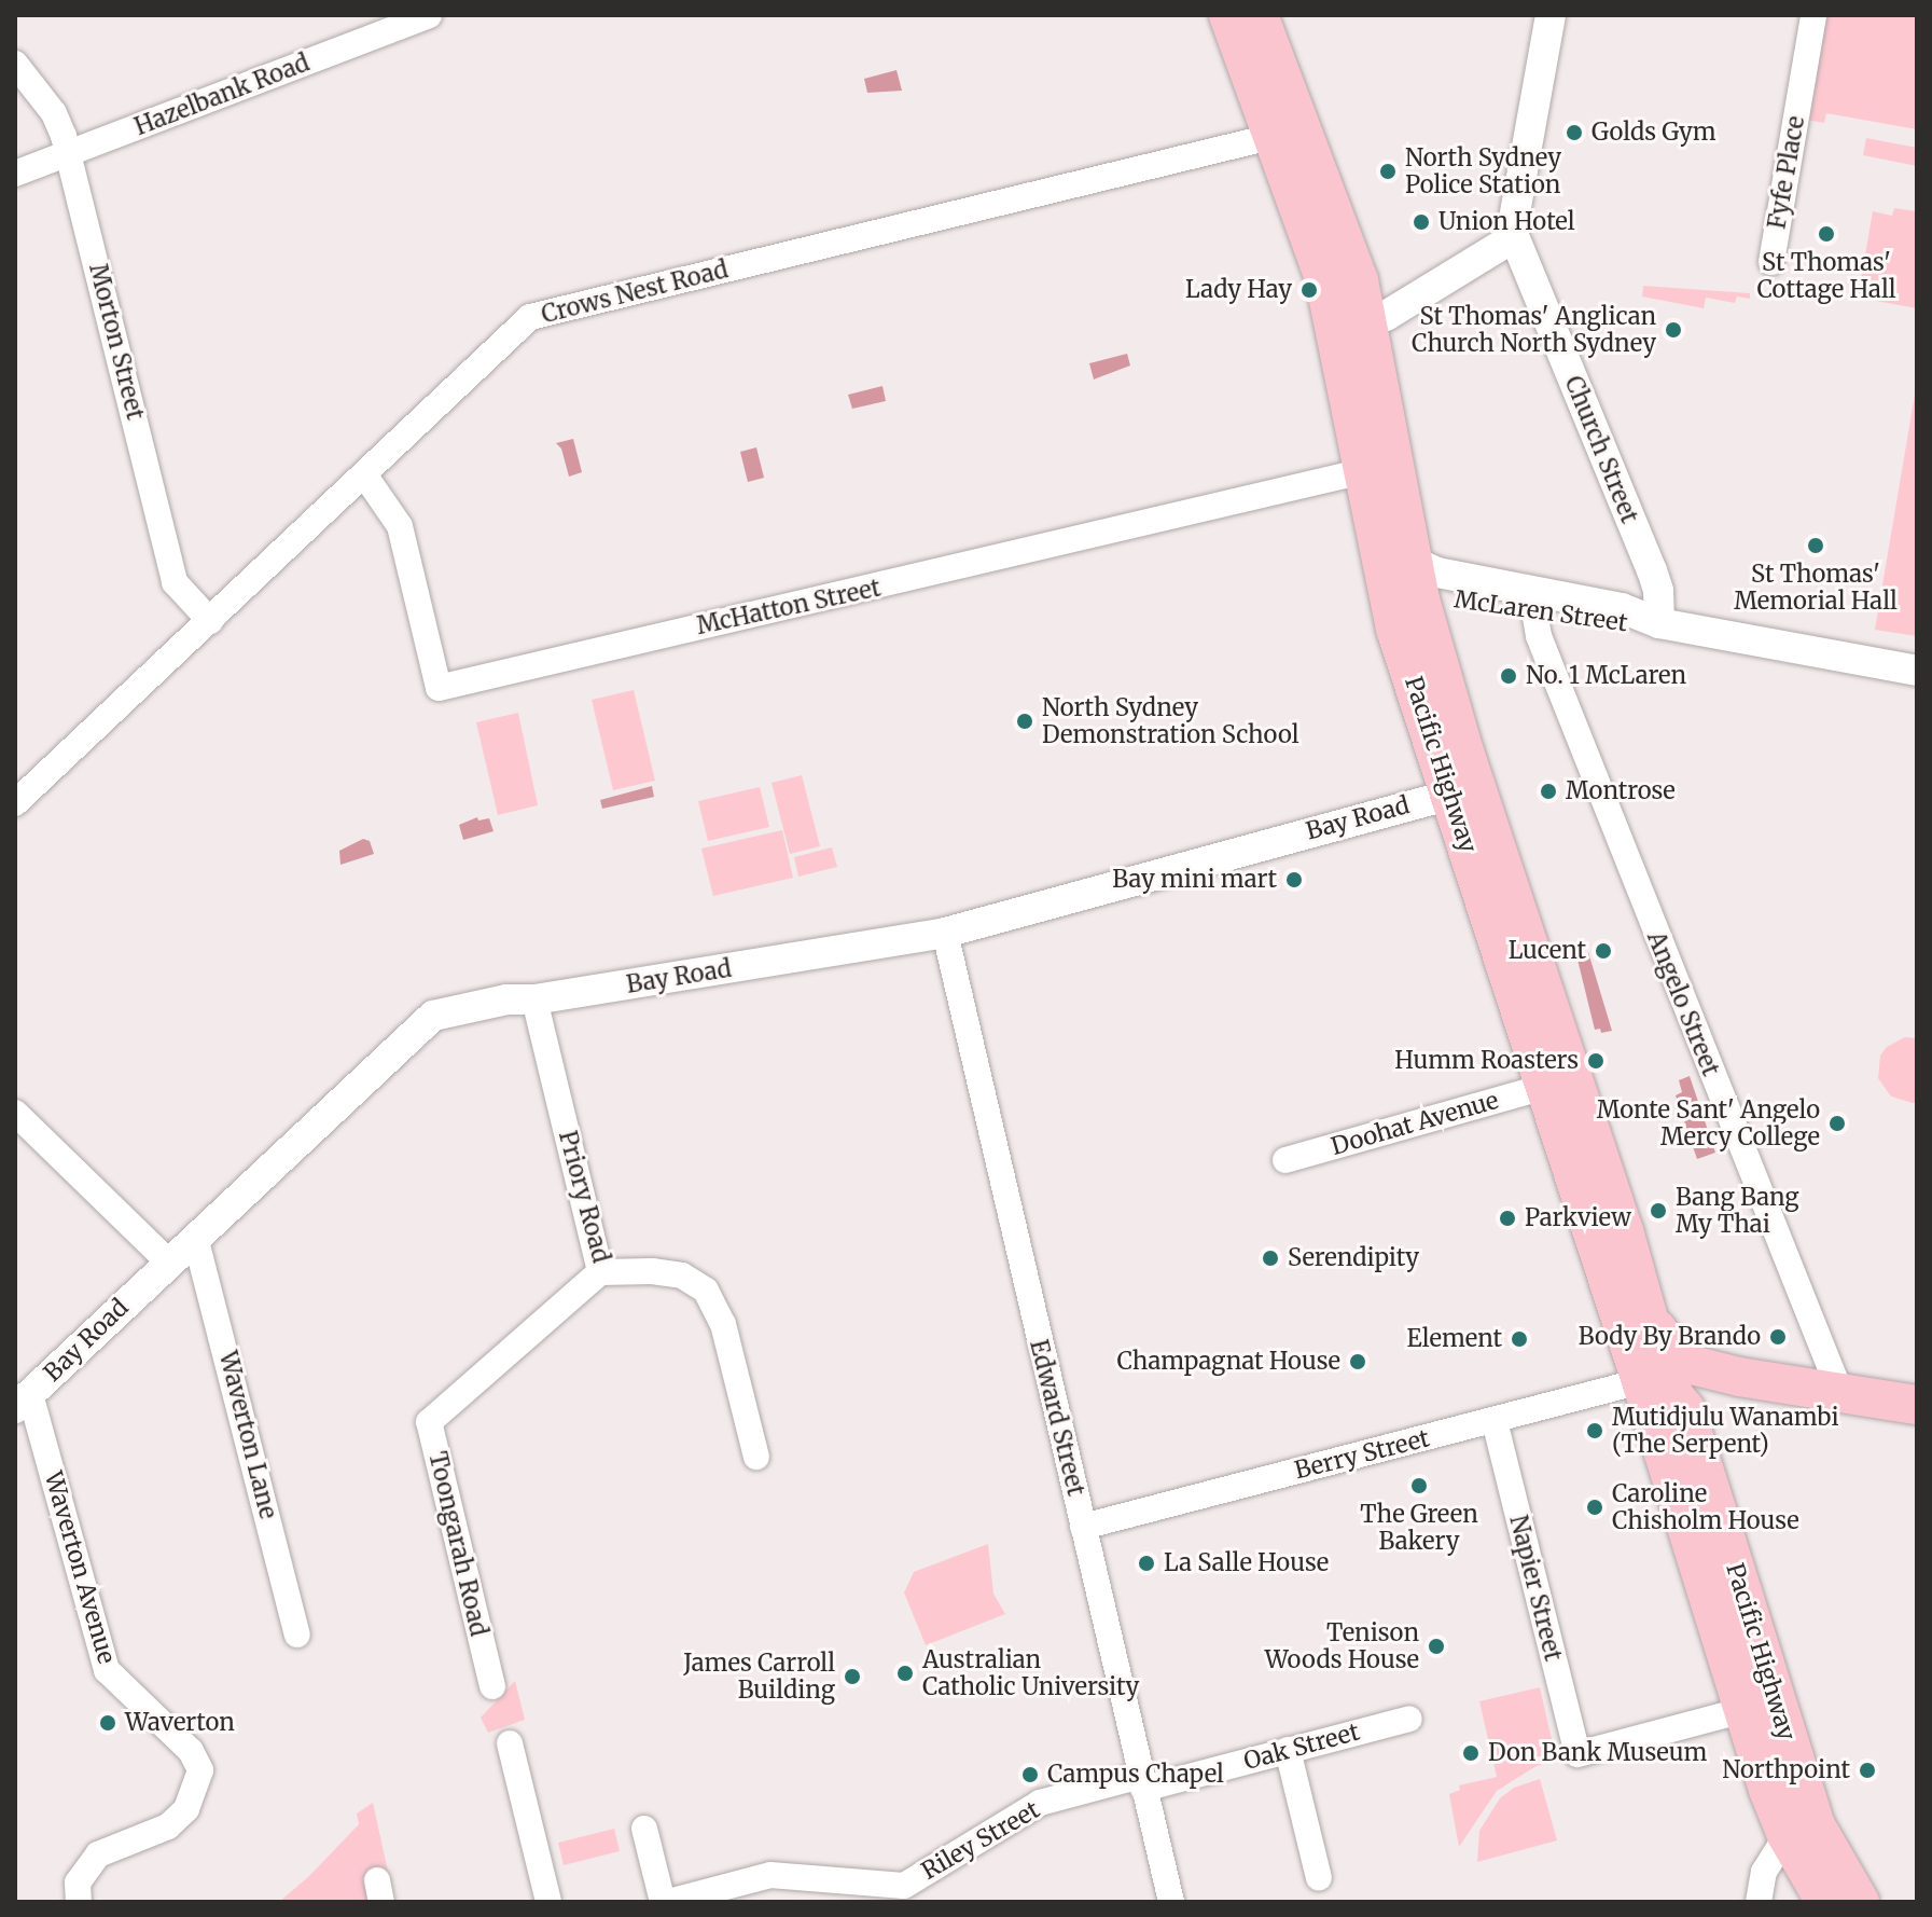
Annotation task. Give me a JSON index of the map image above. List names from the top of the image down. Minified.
{"streets":{"main road":["Pacific Highway","Berry Street"],"street":["Hazelbank Road","Fyfe Place","Crows Nest Road","Morton Street","Church Street","McHatton Street","McLaren Street","Bay Road","Angelo Street","Doohat Avenue","Priory Road","Edward Street","Waverton Lane","Toongarah Road","Waverton Avenue","Napier Street","Oak Street","Riley Street"]},"crossings":[["Hazelbank Road","Morton Street"],["Crows Nest Road","Morton Street"],["Crows Nest Road","McHatton Street"],["Crows Nest Road","Pacific Highway"],["Church Street","McLaren Street"],["McHatton Street","Pacific Highway"],["McLaren Street","Pacific Highway"],["McLaren Street","Angelo Street"],["Pacific Highway","Bay Road"],["Pacific Highway","Doohat Avenue"],["Pacific Highway","Berry Street"],["Pacific Highway","Napier Street"],["Bay Road","Priory Road"],["Bay Road","Edward Street"],["Bay Road","Waverton Lane"],["Bay Road","Waverton Avenue"],["Angelo Street","Berry Street"],["Priory Road","Toongarah Road"],["Edward Street","Berry Street"],["Edward Street","Oak Street"],["Edward Street","Riley Street"],["Berry Street","Napier Street"],["Oak Street","Riley Street"]],"places":["Golds Gym","North Sydney Police Station","Union Hotel","St Thomas' Cottage Hall","Lady Hay","St Thomas' Anglican Church North Sydney","St Thomas' Memorial Hall","No. 1 McLaren","North Sydney Demonstration School","Montrose","Bay mini mart","Lucent","Humm Roasters","Monte Sant' Angelo Mercy College","Bang Bang My Thai","Parkview","Serendipity","Body By Brando","Element","Champagnat House","Mutidjulu Wanambi (The Serpent)","The Green Bakery","Caroline Chisholm House","La Salle House","Tenison Woods House","Australian Catholic University","James Carroll Building","Waverton","Don Bank Museum","Northpoint","Campus Chapel"]}
